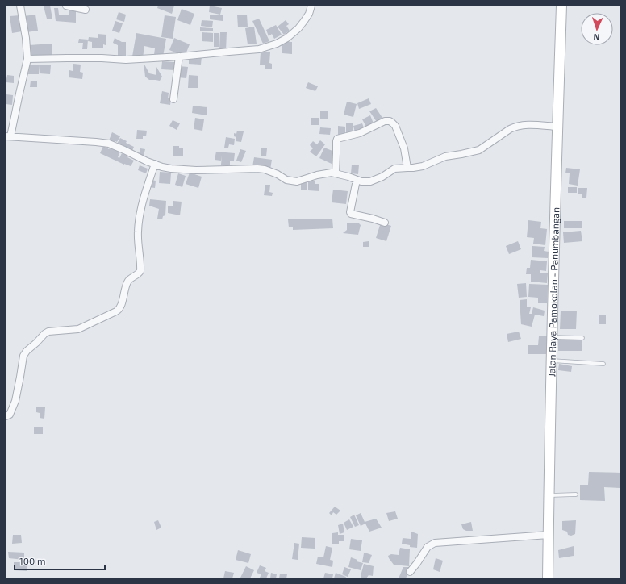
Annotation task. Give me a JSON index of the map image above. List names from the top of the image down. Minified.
{"streets":{"main road":["Jalan Raya Pamokolan - Panumbangan"]},"scale_bar":"100 m","north":"bottom"}
